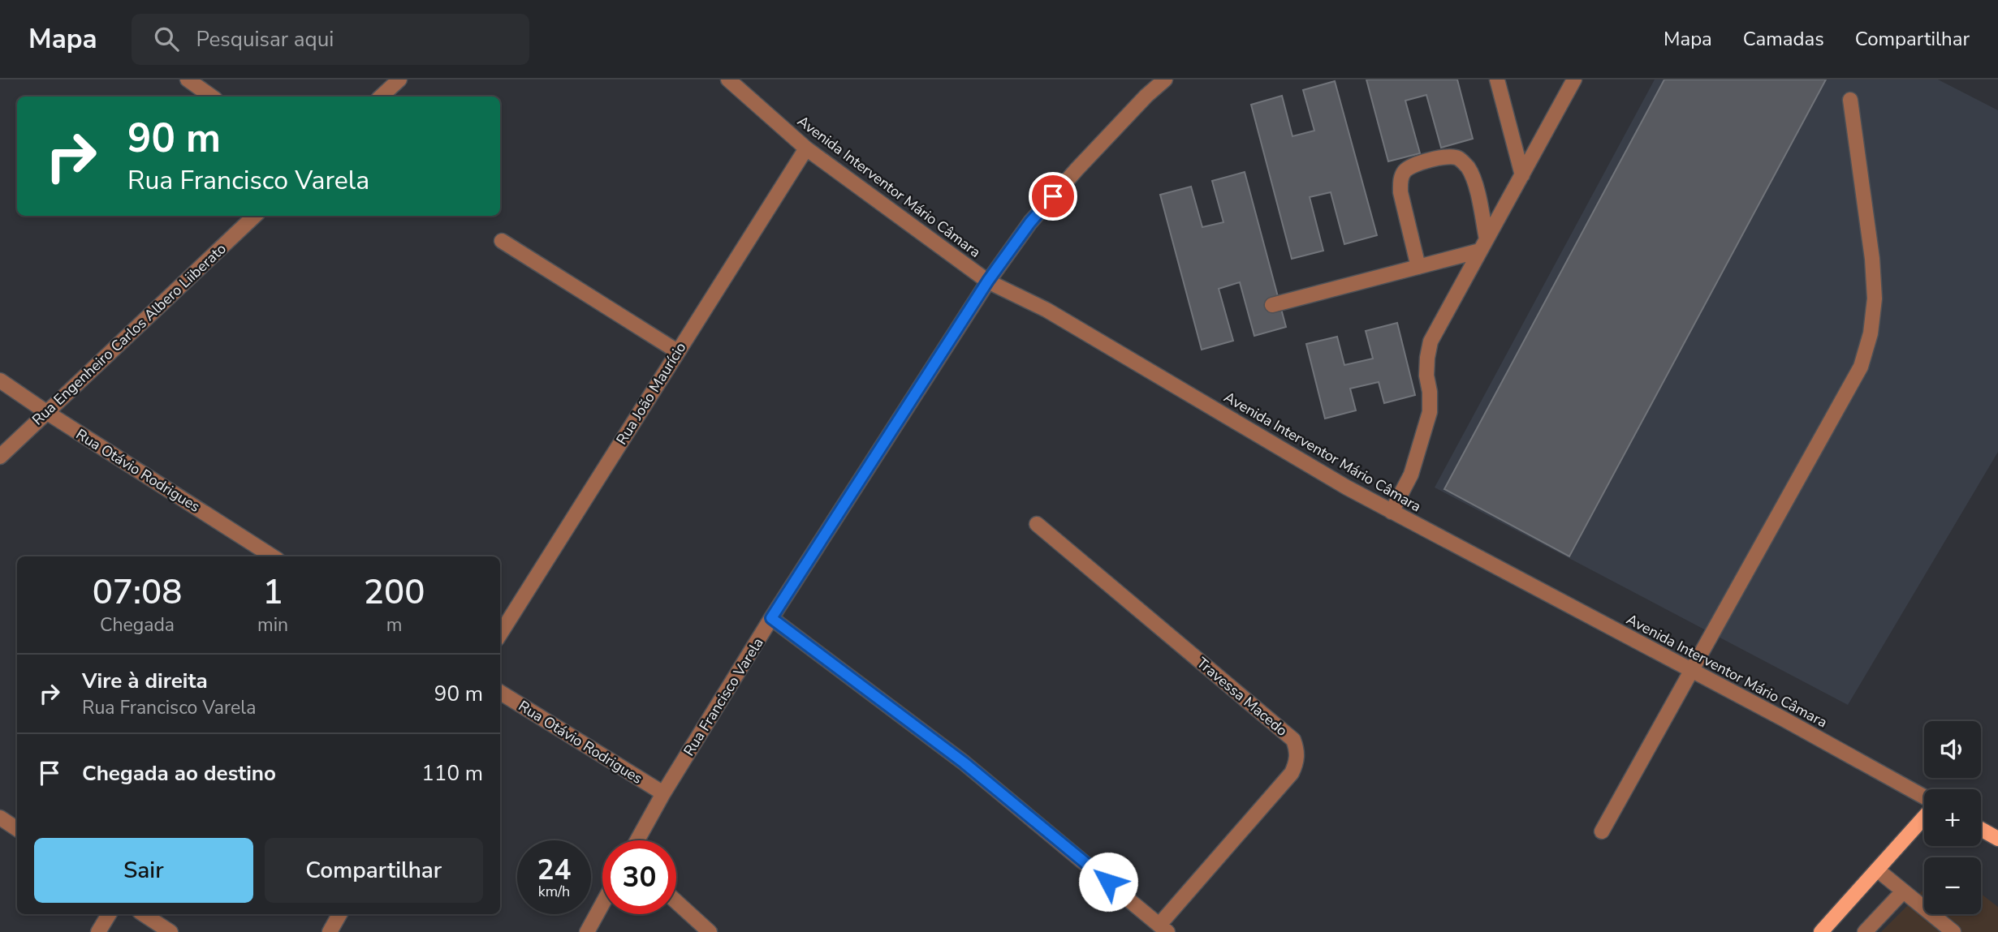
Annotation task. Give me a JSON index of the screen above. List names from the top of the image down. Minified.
{"streets":{"street":["Avenida Interventor Mário Câmara","Rua Engenheiro Carlos Albero Liiberato","Rua João Maurício","Rua Otávio Rodrigues","Rua Francisco Varela","Travessa Macedo"]},"crossings":[["Avenida Interventor Mário Câmara","Rua João Maurício"],["Avenida Interventor Mário Câmara","Rua Francisco Varela"],["Rua Engenheiro Carlos Albero Liiberato","Rua Otávio Rodrigues"],["Rua Otávio Rodrigues","Rua Francisco Varela"]],"page":{"header":"Mapa","search":"Pesquisar aqui","nav":["Mapa","Camadas","Compartilhar"],"turn":["90 m","Rua Francisco Varela"],"eta":["07:08","Chegada","1","min","200","m"],"list":[{"name":"Vire à direita","note":"Rua Francisco Varela","value":"90 m"},{"name":"Chegada ao destino","value":"110 m"}],"map_buttons":["+","−"],"buttons":["Sair","Compartilhar"],"speed":"24 km/h","limit":"30"}}
